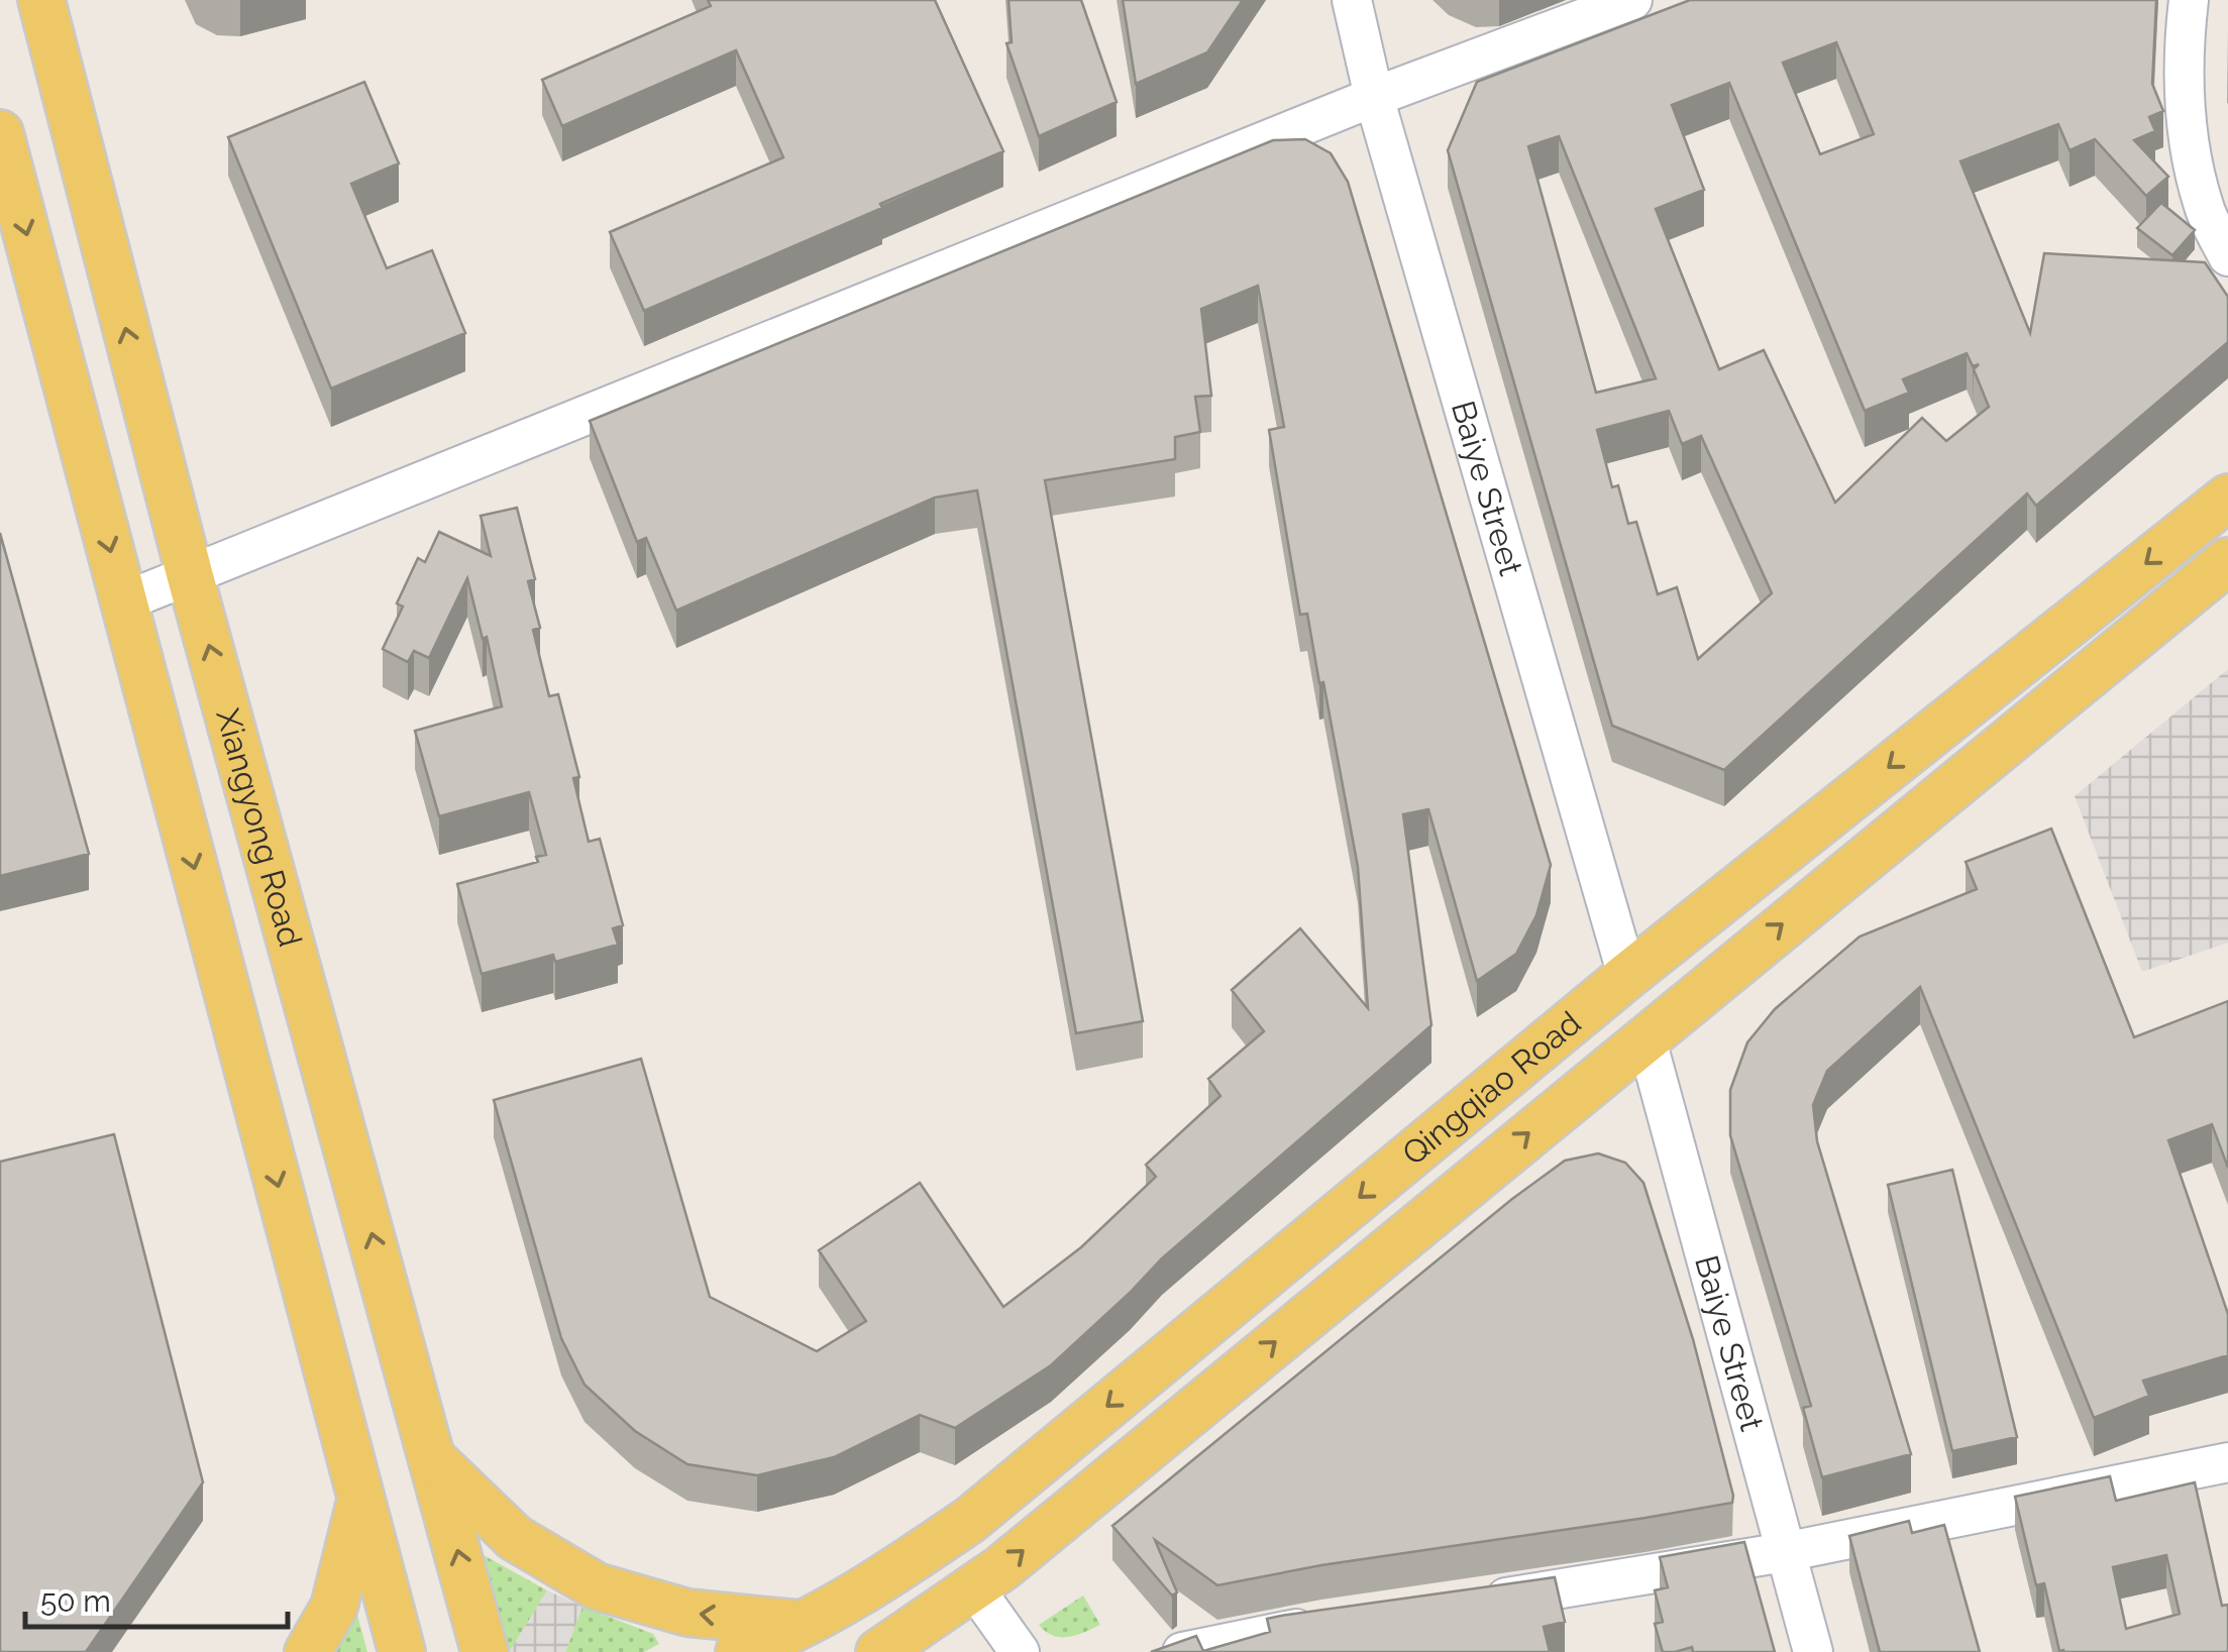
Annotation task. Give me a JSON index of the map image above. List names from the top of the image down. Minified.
{"streets":{"main road":["Xiangyong Road","Qingqiao Road"],"street":["Baiye Street"]},"crossings":[["Baiye Street","Qingqiao Road"]],"scale_bar":"50 m"}
